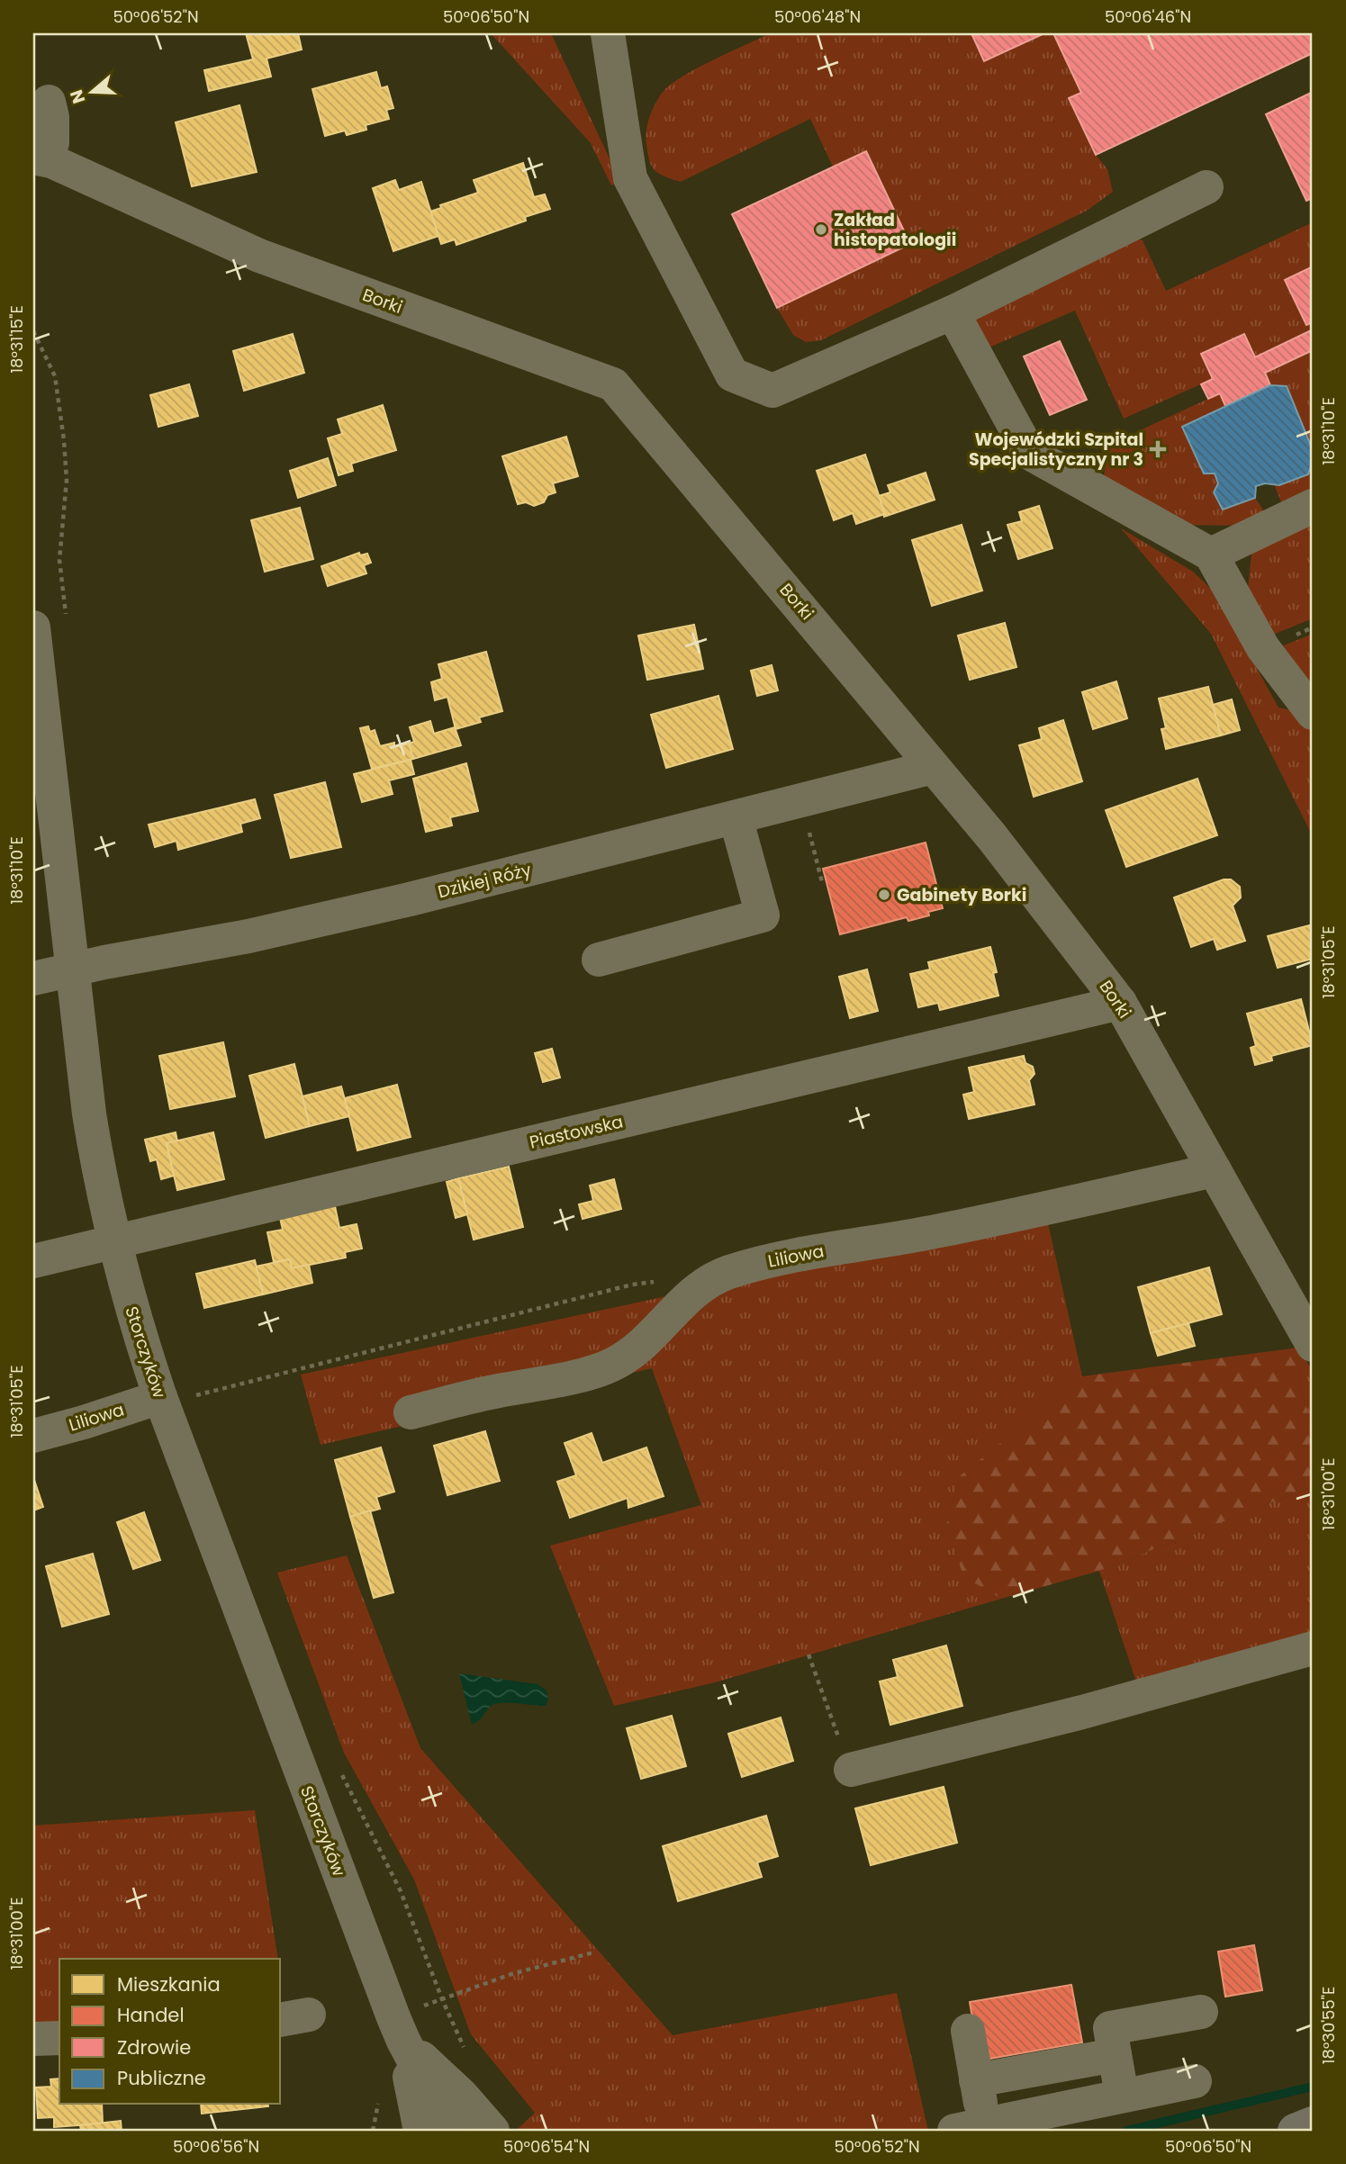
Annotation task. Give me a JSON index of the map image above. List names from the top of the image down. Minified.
{"streets":{"street":["Borki","Dzikiej Róży","Piastowska","Liliowa","Storczyków"]},"crossings":[["Borki","Dzikiej Róży"],["Borki","Piastowska"],["Borki","Liliowa"],["Dzikiej Róży","Storczyków"],["Piastowska","Storczyków"],["Liliowa","Storczyków"]],"places":{"other":["Zakład histopatologii","Gabinety Borki"],"health":["Wojewódzki Szpital Specjalistyczny nr 3"]},"legend":["Mieszkania","Handel","Zdrowie","Publiczne"],"north":"left","coordinates":["50°06'52\"N","50°06'50\"N","50°06'48\"N","50°06'46\"N","18°31'15\"E","18°31'10\"E","18°31'05\"E","18°31'00\"E","18°30'55\"E","50°06'56\"N","50°06'54\"N"]}
